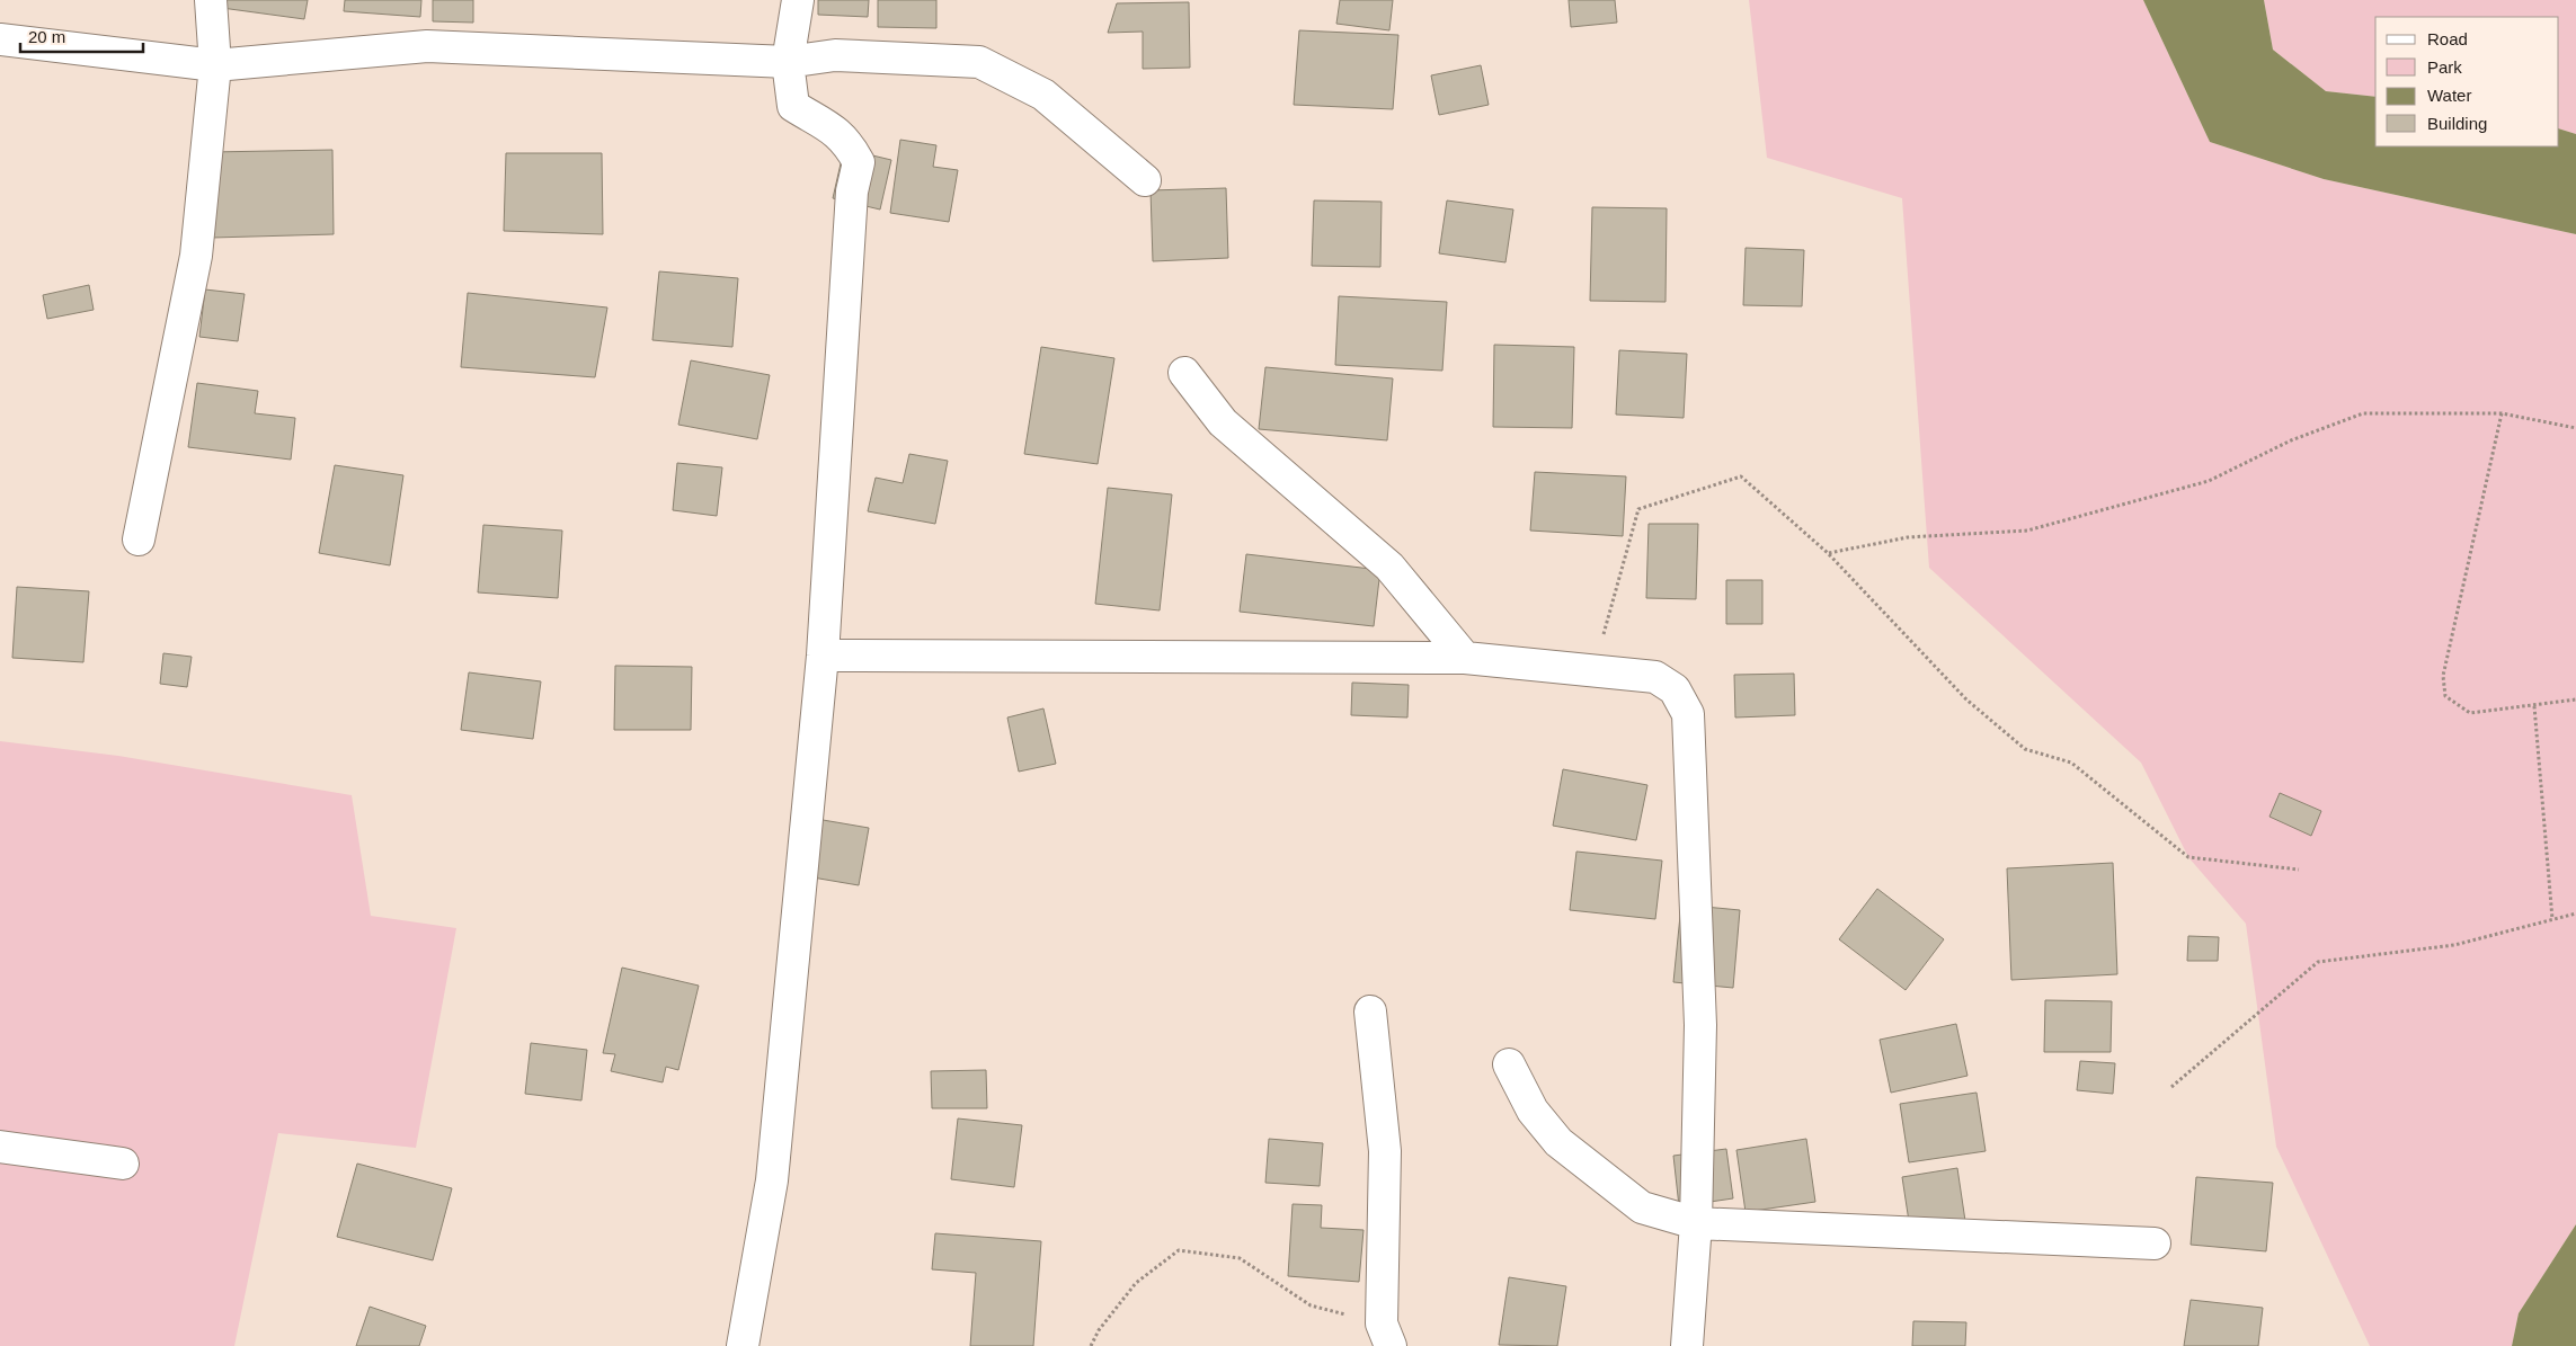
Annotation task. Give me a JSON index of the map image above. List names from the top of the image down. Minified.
{"legend":["Road","Park","Water","Building"],"scale_bar":"20 m"}
